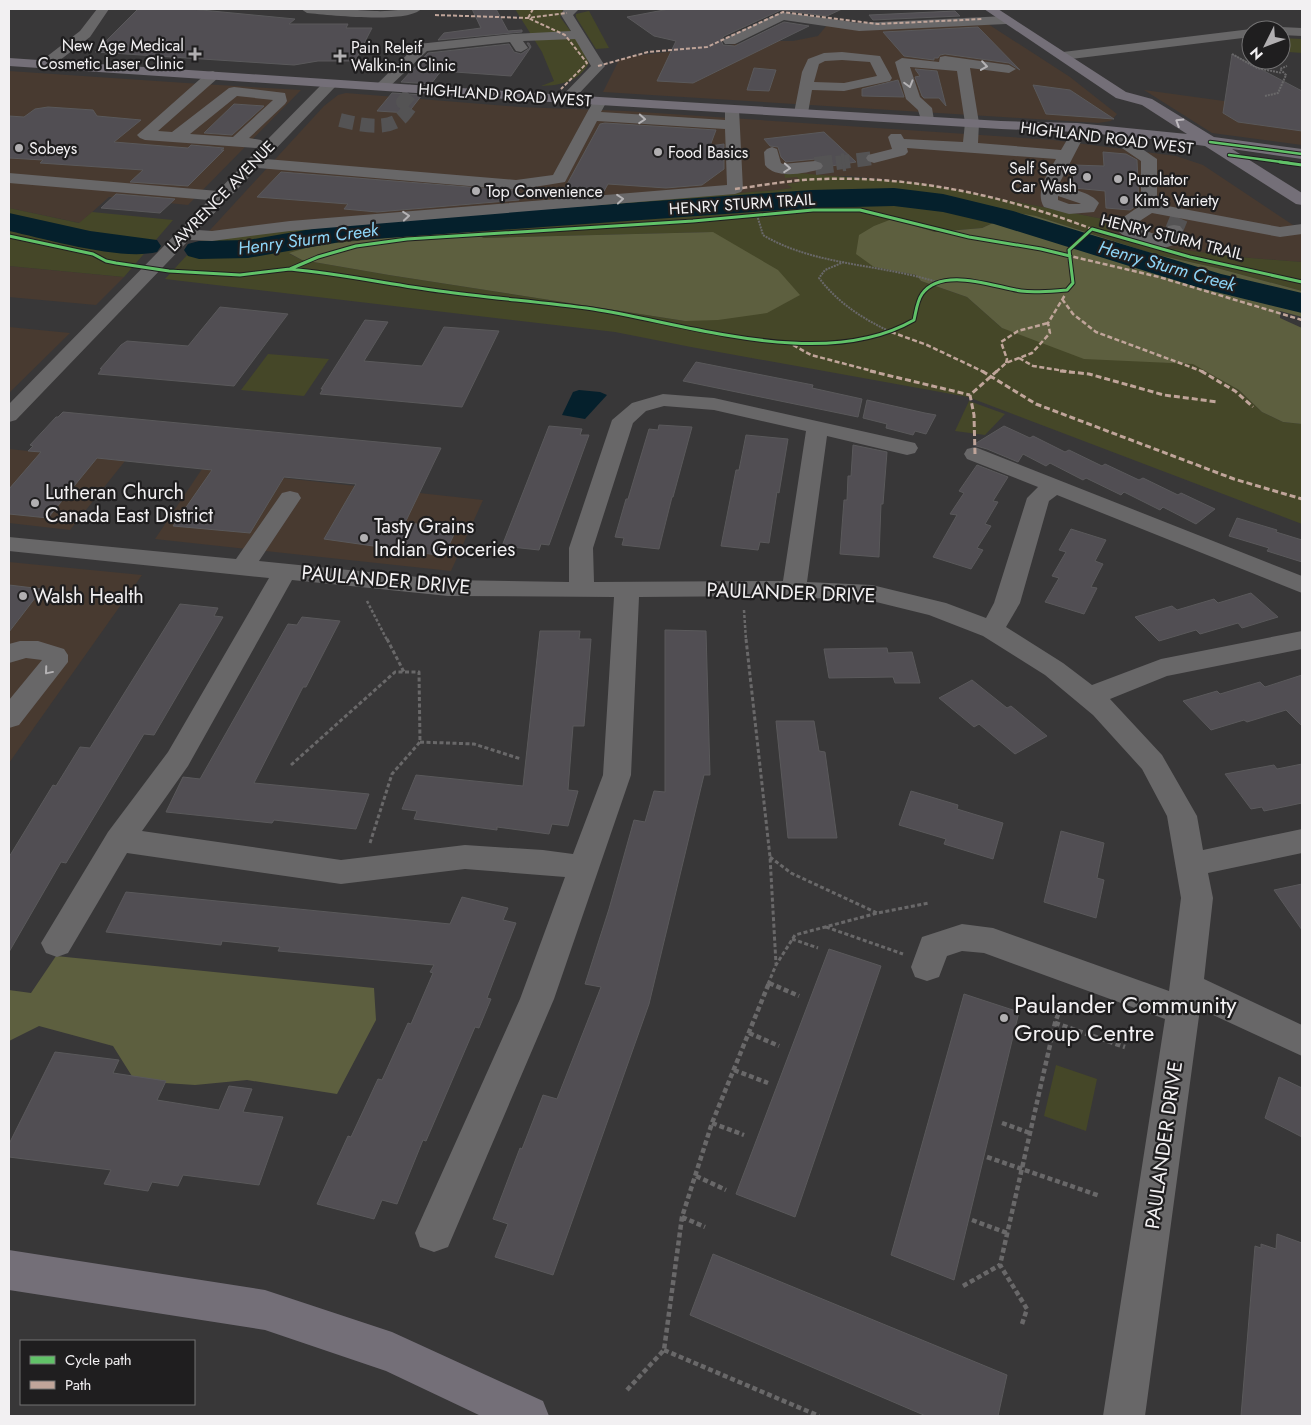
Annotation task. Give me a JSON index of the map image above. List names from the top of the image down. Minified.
{"streets":{"main road":["HIGHLAND ROAD WEST"],"street":["LAWRENCE AVENUE","PAULANDER DRIVE"],"cycle path":["HENRY STURM TRAIL"]},"crossings":[["HIGHLAND ROAD WEST","LAWRENCE AVENUE"]],"water":["Henry Sturm Creek"],"places":{"health":["New Age Medical Cosmetic Laser Clinic","Pain Releif Walkin-in Clinic"],"other":["Sobeys","Food Basics","Self Serve Car Wash","Purolator","Top Convenience","Kim's Variety","Lutheran Church Canada East District","Tasty Grains Indian Groceries","Walsh Health","Paulander Community Group Centre"]},"legend":["Cycle path","Path"],"north":"bottom left"}
